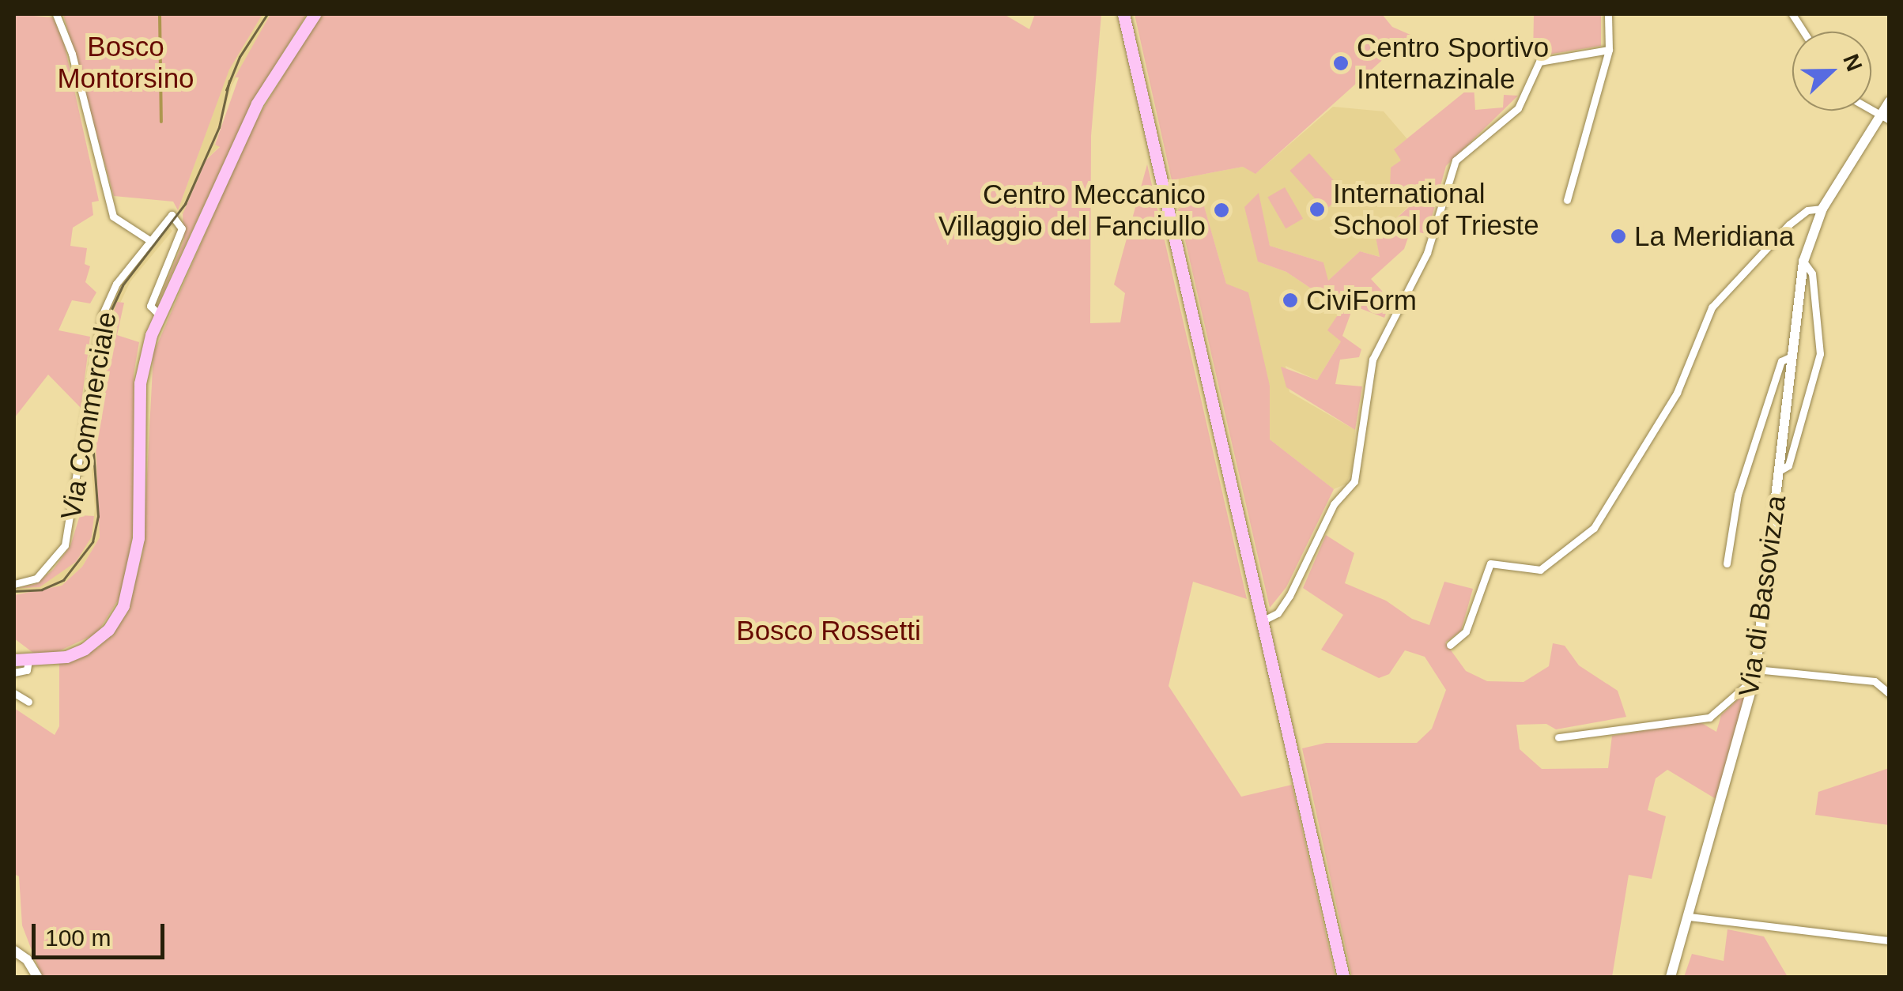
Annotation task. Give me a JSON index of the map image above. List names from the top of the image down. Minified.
{"streets":{"main road":["Via di Basovizza"],"street":["Via Commerciale"]},"parks":["Bosco Montorsino","Bosco Rossetti"],"places":["Centro Sportivo Internazinale","International School of Trieste","Centro Meccanico Villaggio del Fanciullo","La Meridiana","CiviForm"],"scale_bar":"100 m","north":"right"}
